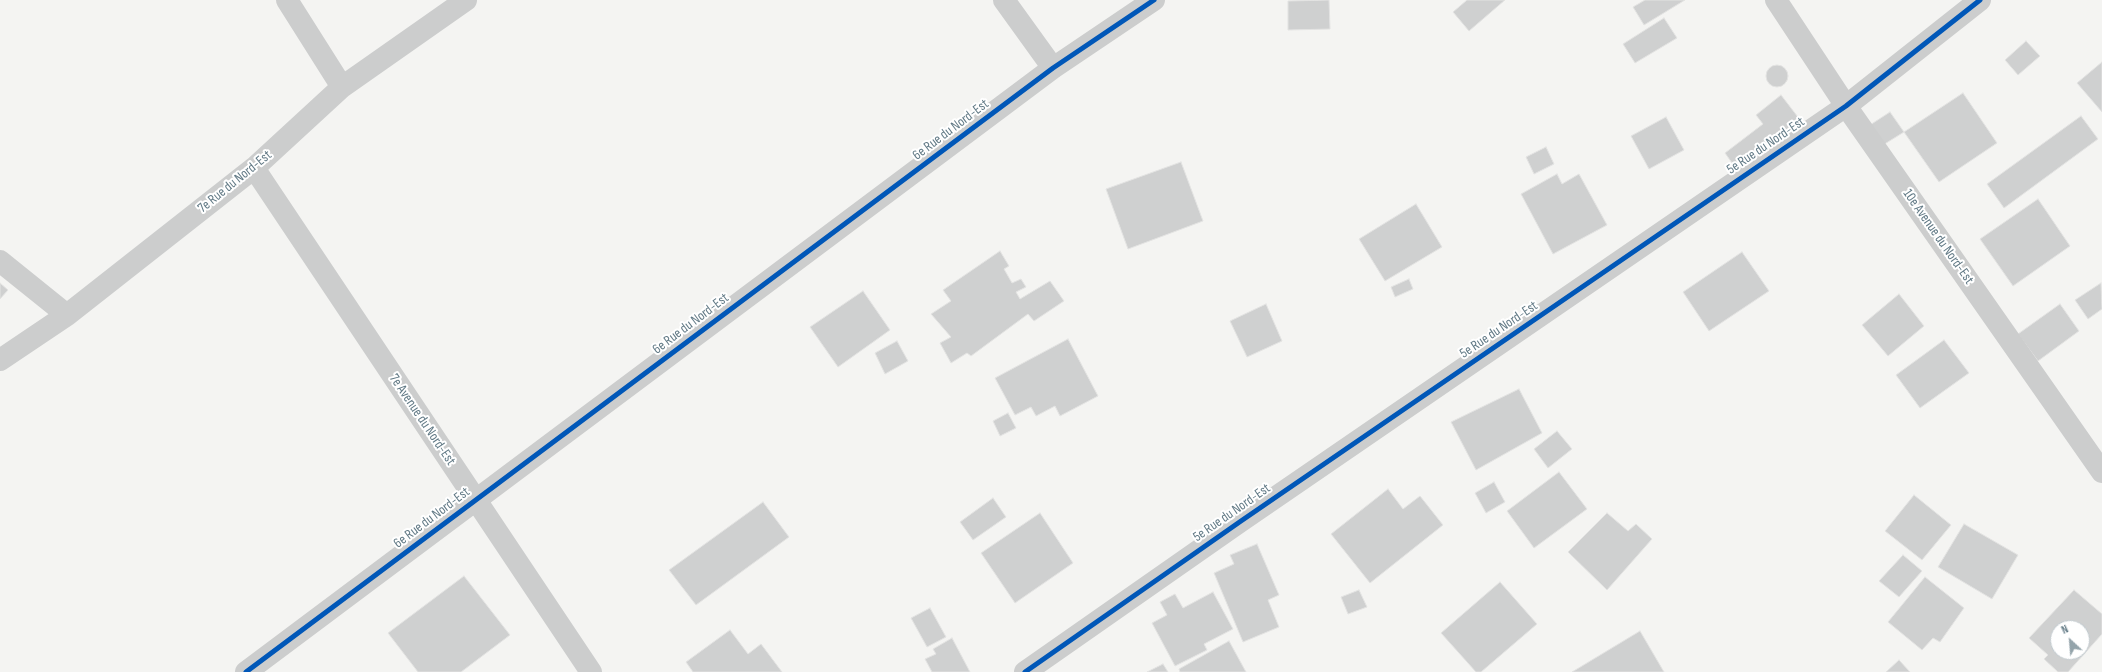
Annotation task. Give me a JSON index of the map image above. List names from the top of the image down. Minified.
{"streets":{"street":["6e Rue du Nord-Est","5e Rue du Nord-Est","7e Rue du Nord-Est","10e Avenue du Nord-Est","7e Avenue du Nord-Est"]},"crossings":[["6e Rue du Nord-Est","7e Avenue du Nord-Est"],["5e Rue du Nord-Est","10e Avenue du Nord-Est"],["7e Rue du Nord-Est","7e Avenue du Nord-Est"]],"north":"top left"}
